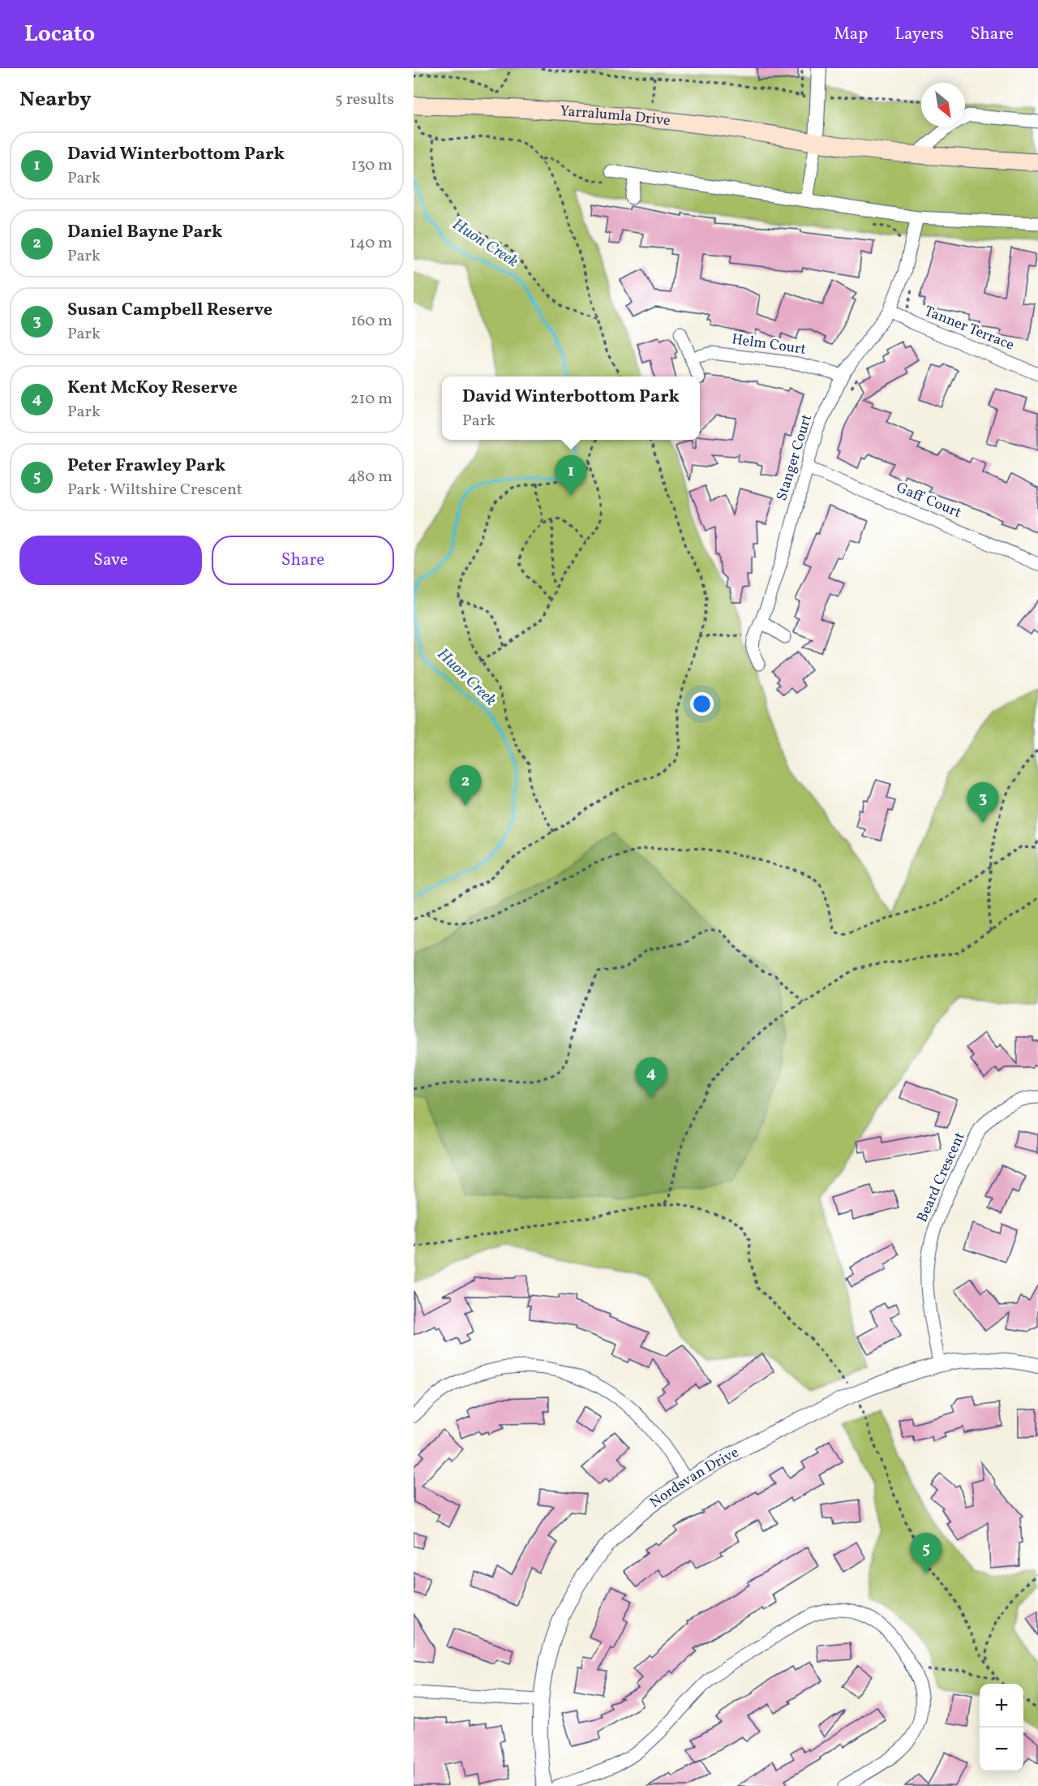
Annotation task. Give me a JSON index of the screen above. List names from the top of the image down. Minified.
{"streets":{"main road":["Yarralumla Drive"],"street":["Tanner Terrace","Helm Court","Stanger Court","Gaff Court","Beard Crescent","Nordsvan Drive"]},"crossings":[["Tanner Terrace","Stanger Court"],["Helm Court","Stanger Court"],["Stanger Court","Gaff Court"],["Beard Crescent","Nordsvan Drive"]],"water":["Huon Creek"],"north":"bottom right","page":{"header":"Locato","nav":["Map","Layers","Share"],"heading":["Nearby","5 results"],"list":[{"mark":"1","name":"David Winterbottom Park","note":"Park","value":"130 m"},{"mark":"2","name":"Daniel Bayne Park","note":"Park","value":"140 m"},{"mark":"3","name":"Susan Campbell Reserve","note":"Park","value":"160 m"},{"mark":"4","name":"Kent McKoy Reserve","note":"Park","value":"210 m"},{"mark":"5","name":"Peter Frawley Park","note":"Park · Wiltshire Crescent","value":"480 m"}],"popup":["David Winterbottom Park","Park"],"pins":["1","2","3","4","5"],"buttons":["Save","Share"],"map_buttons":["+","−"]}}
